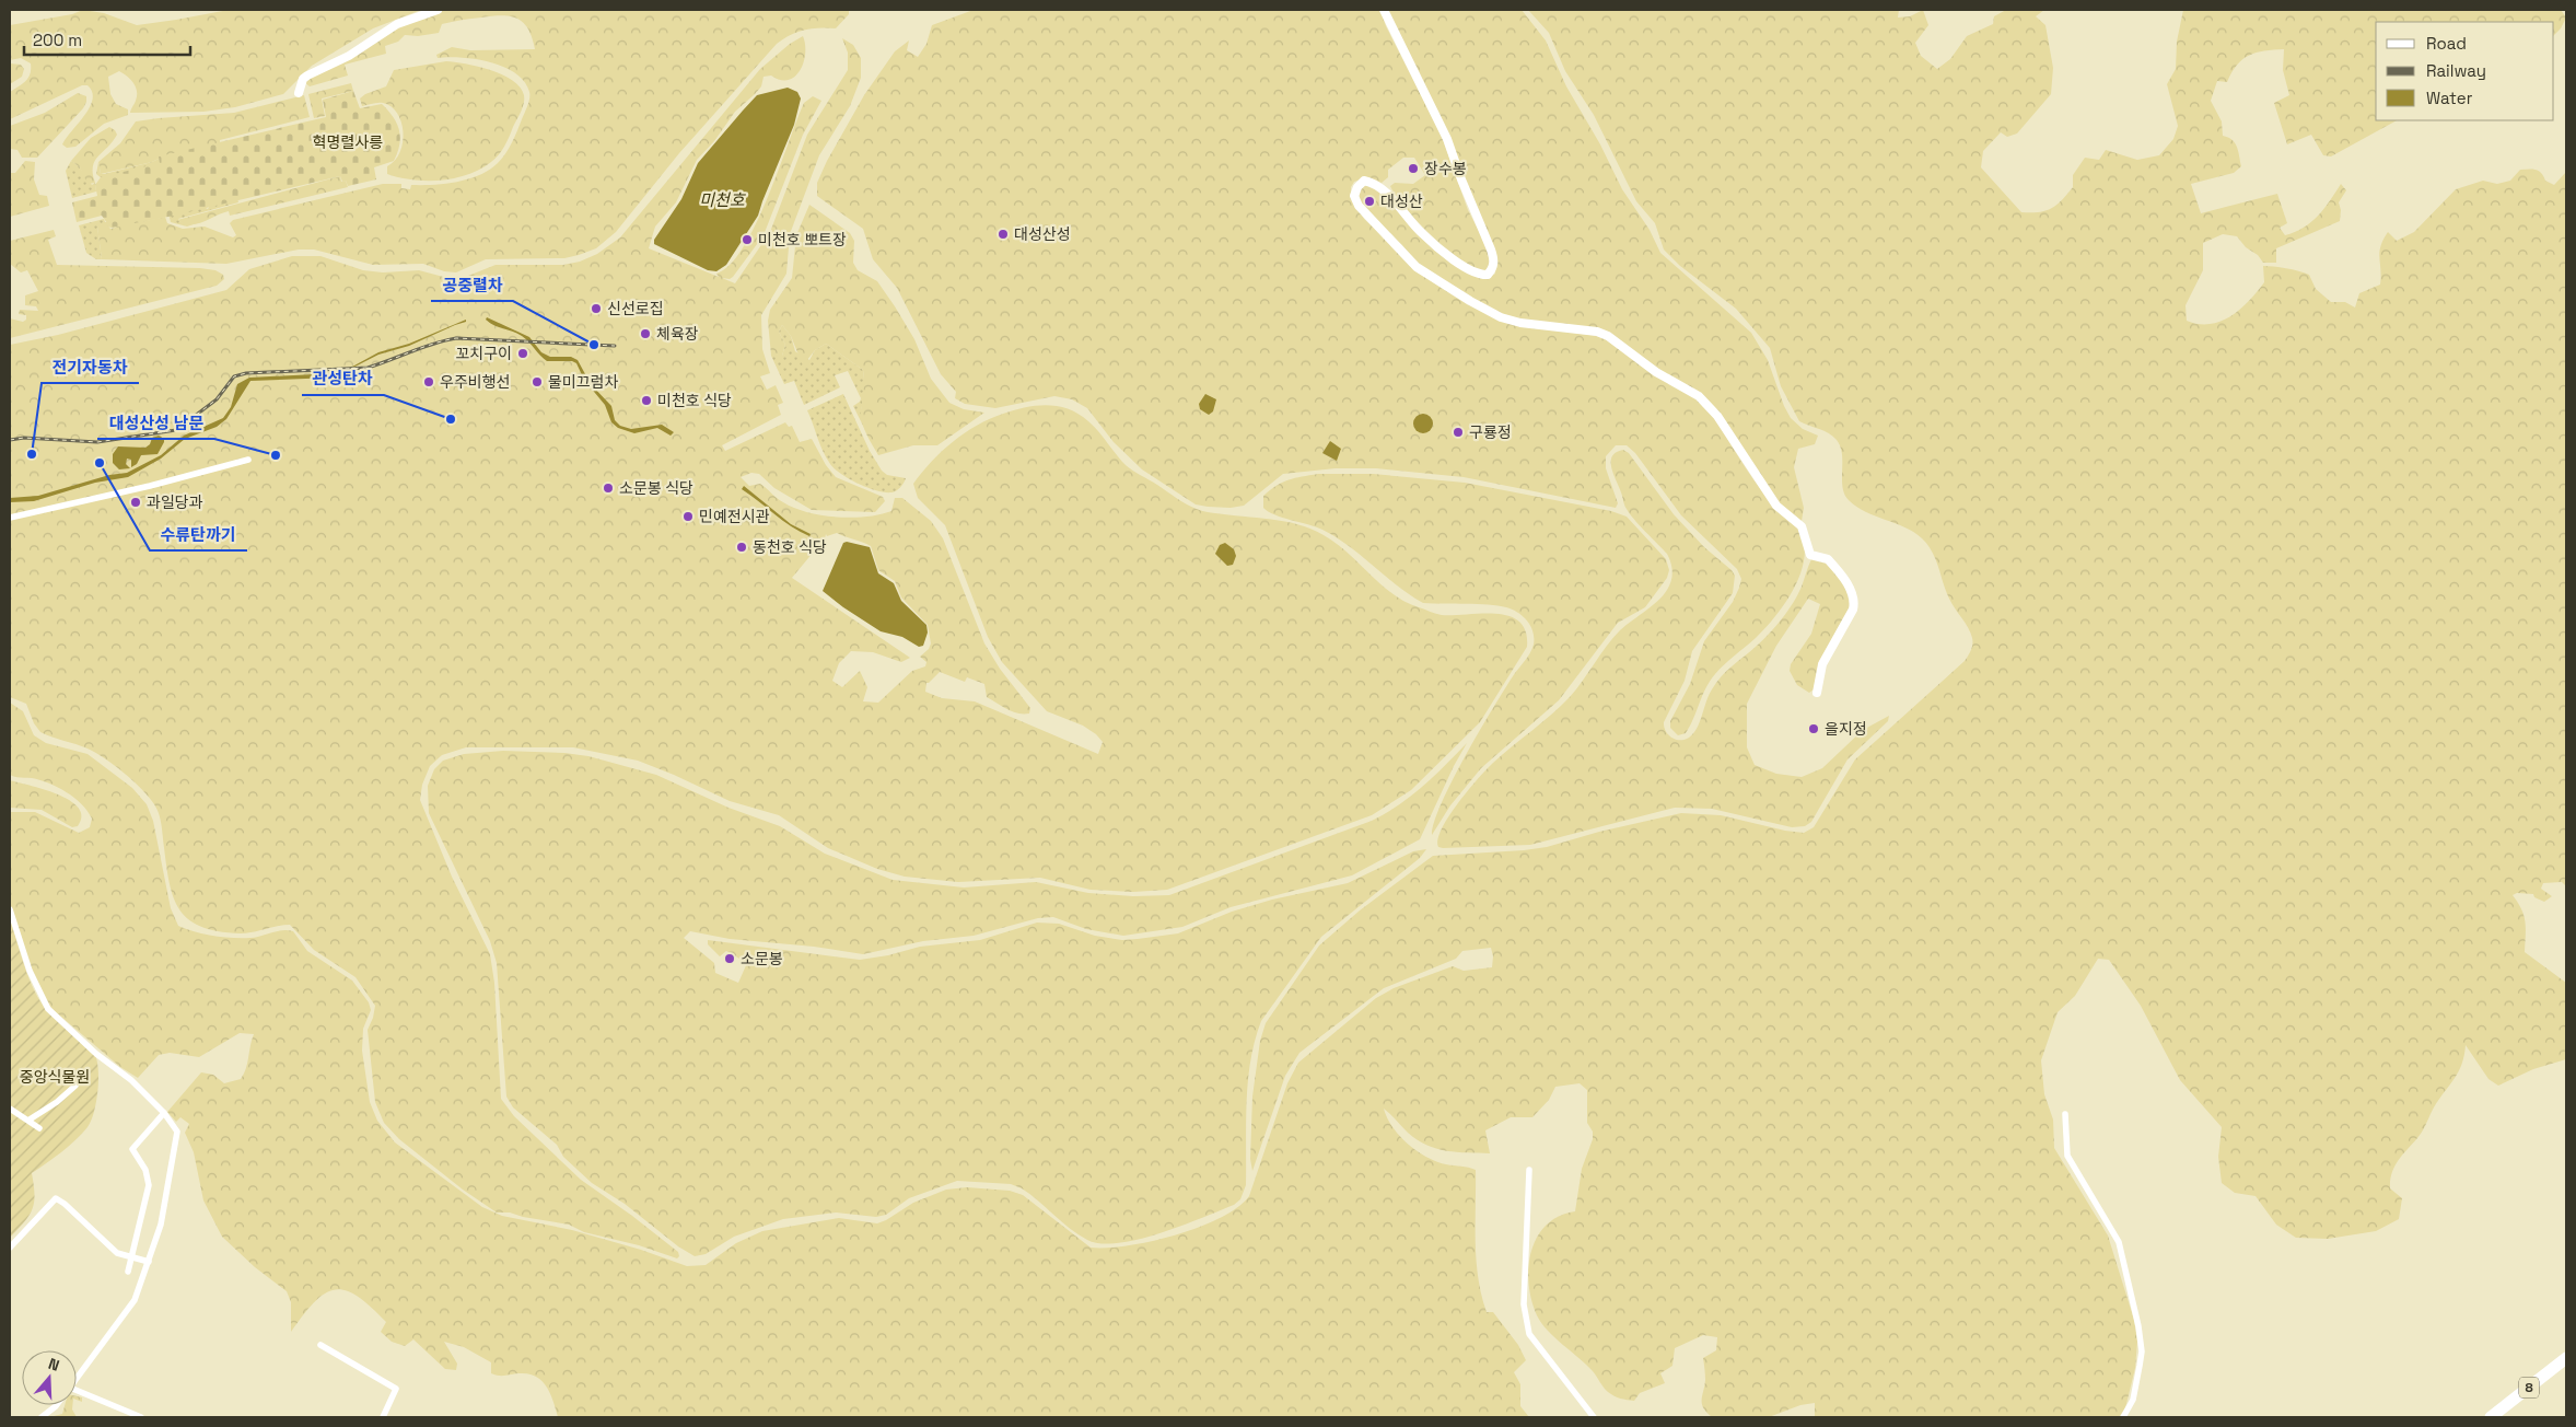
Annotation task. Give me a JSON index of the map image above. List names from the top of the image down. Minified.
{"streets":{"highway":["8"]},"water":["미천호"],"parks":["혁명렬사릉","중앙식물원"],"places":["장수봉","대성산","대성산성","미천호 뽀트장","신선로집","체육장","공중렬차","꼬치구이","우주비행선","물미끄럼차","미천호 식당","관성탄차","구룡정","전기자동차","대성산성 남문","수류탄까기","소문봉 식당","과일당과","민예전시관","동천호 식당","을지정","소문봉"],"legend":["Road","Railway","Water"],"scale_bar":"200 m","north":"top"}
